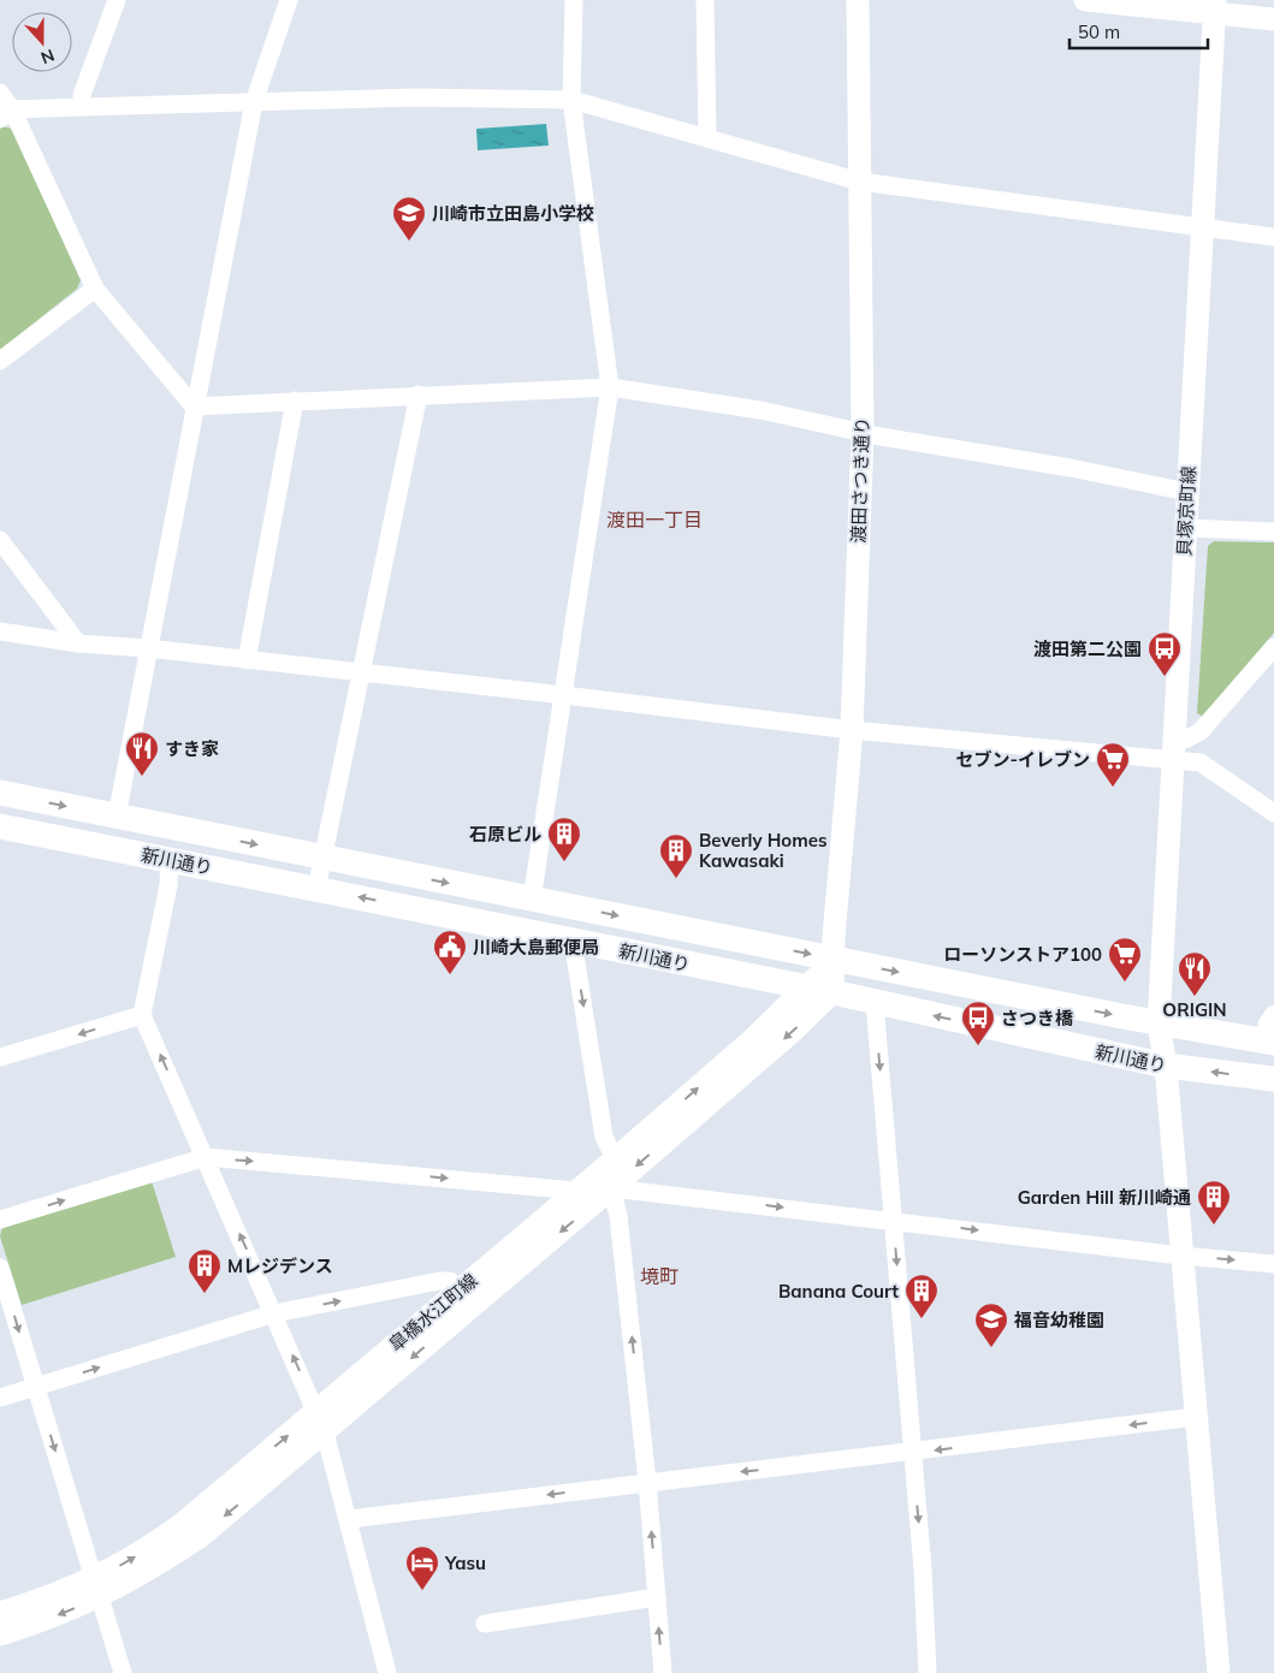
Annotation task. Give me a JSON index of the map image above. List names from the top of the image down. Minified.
{"streets":{"main road":["新川通り"],"street":["渡田さつき通り","貝塚京町線","皐橋水江町線"]},"crossings":[["渡田さつき通り","新川通り"],["渡田さつき通り","皐橋水江町線"],["貝塚京町線","新川通り"],["新川通り","皐橋水江町線"]],"districts":["渡田一丁目","境町"],"places":{"school or university":["川崎市立田島小学校","福音幼稚園"],"bus stop":["渡田第二公園","さつき橋"],"restaurant":["すき家","ORIGIN"],"supermarket":["セブン-イレブン","ローソンストア100"],"building":["石原ビル","Beverly Homes Kawasaki","Garden Hill 新川崎通","Mレジデンス","Banana Court"],"public building":["川崎大島郵便局"],"hotel":["Yasu"]},"scale_bar":"50 m","north":"bottom"}
